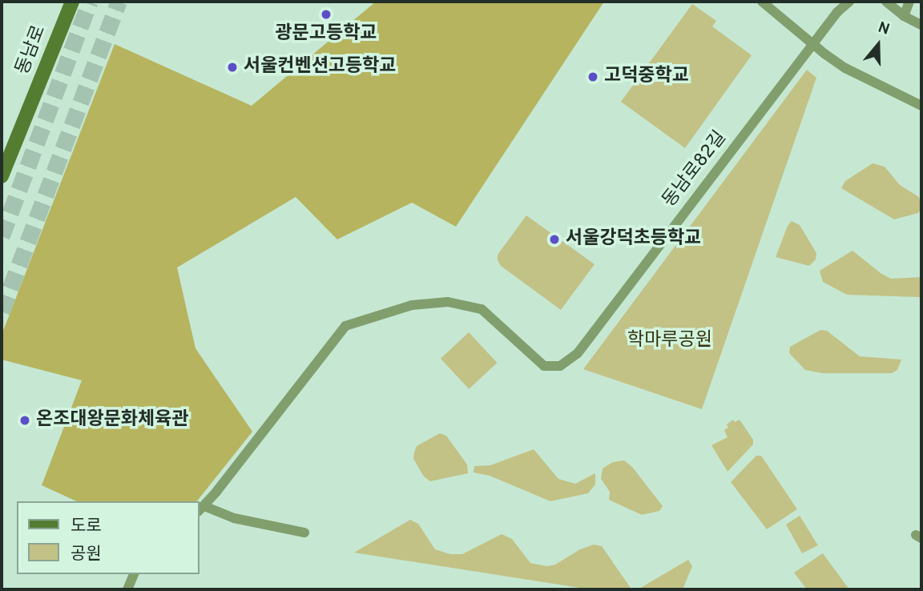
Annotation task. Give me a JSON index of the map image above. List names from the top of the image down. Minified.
{"streets":{"main road":["동남로"],"street":["동남로82길"]},"parks":["학마루공원"],"places":["광문고등학교","서울컨벤션고등학교","고덕중학교","서울강덕초등학교","온조대왕문화체육관"],"legend":["도로","공원"],"north":"top"}
